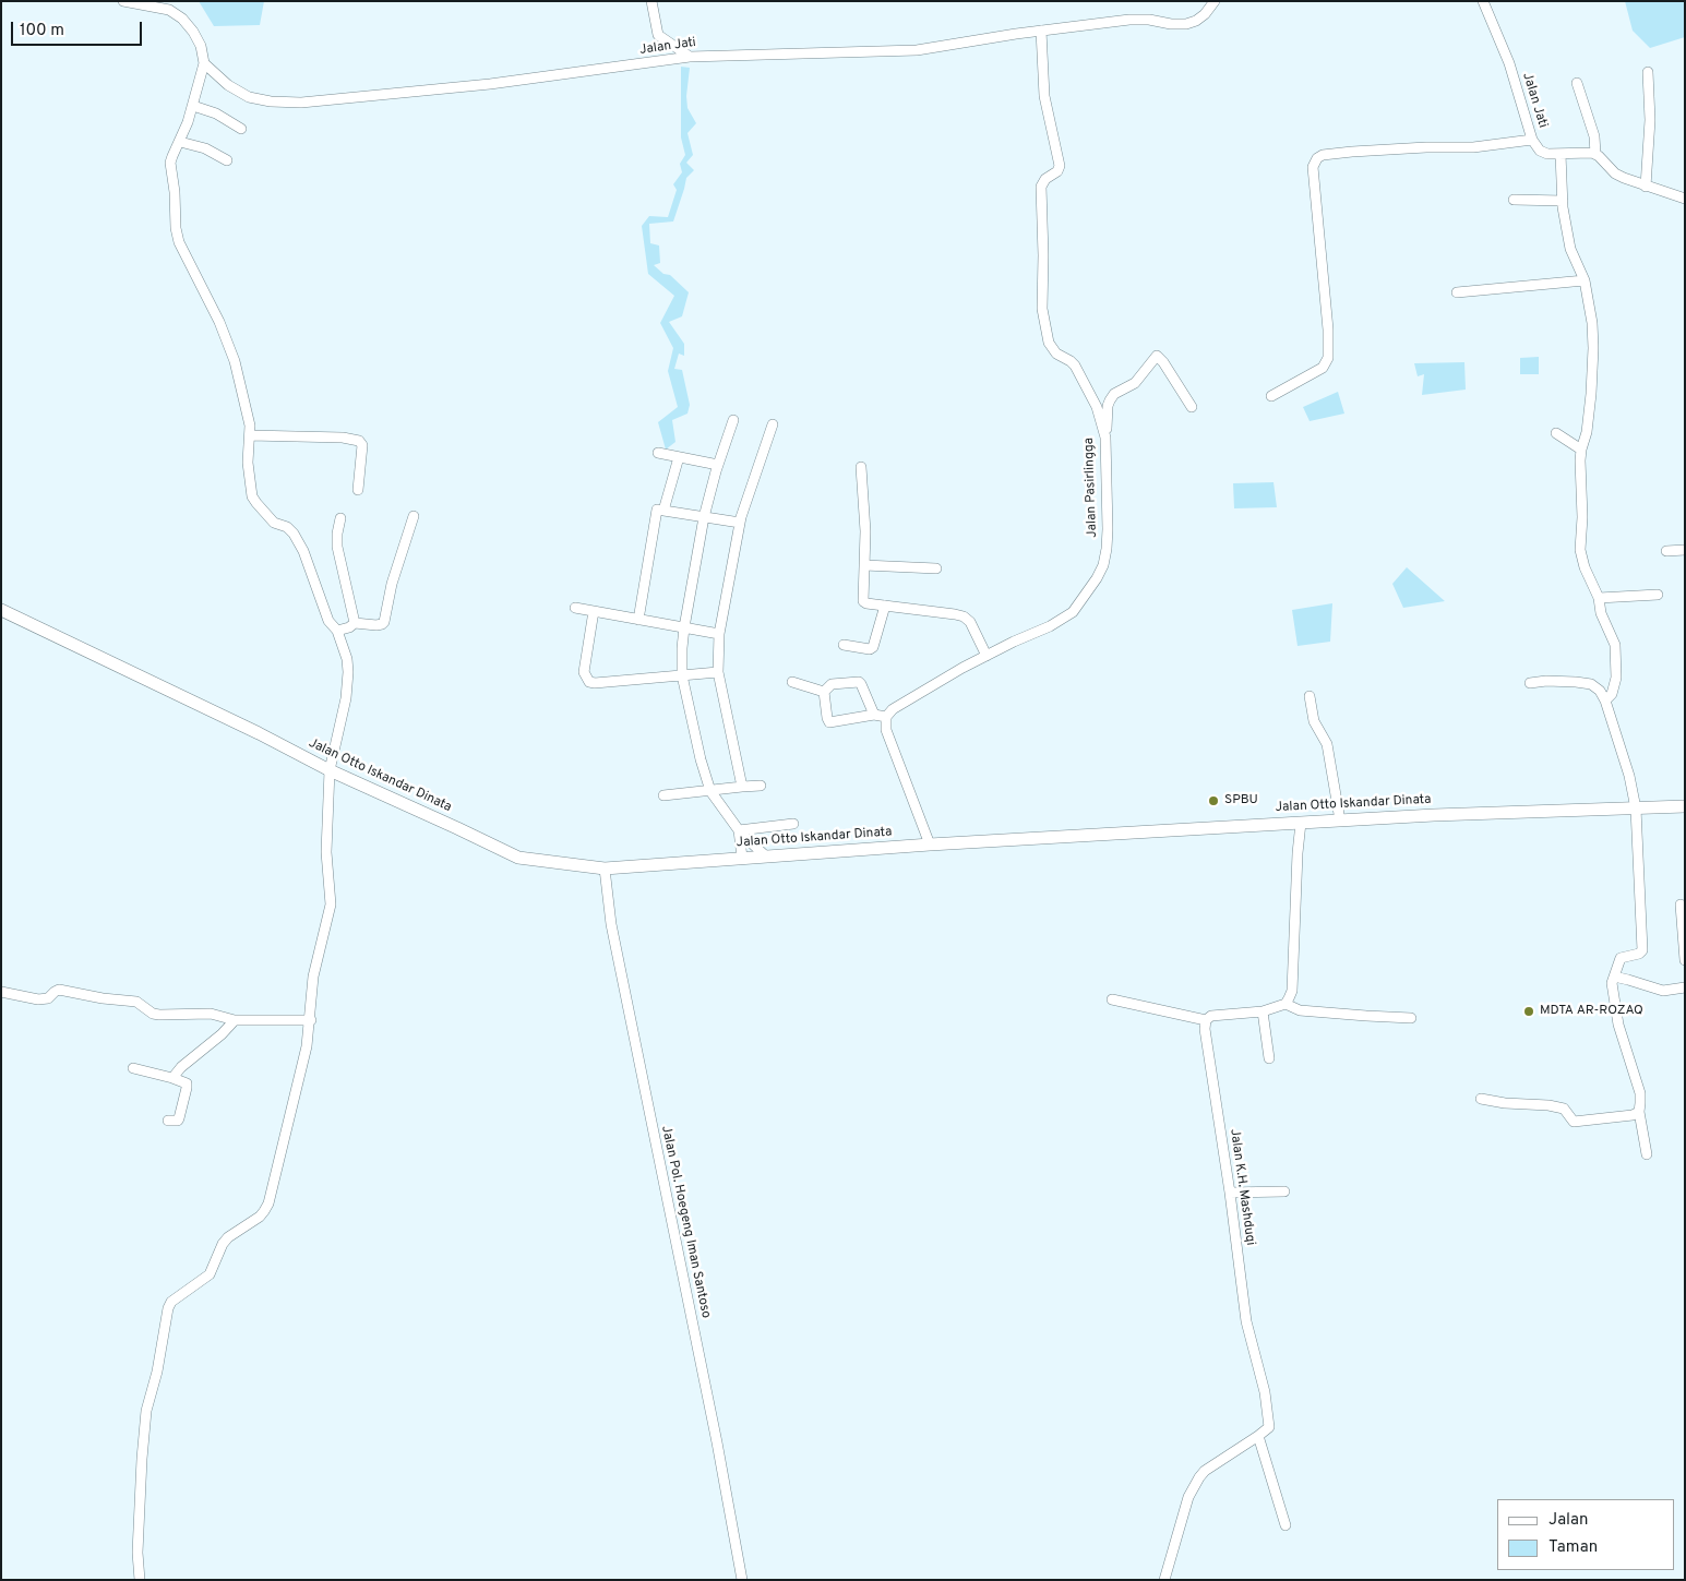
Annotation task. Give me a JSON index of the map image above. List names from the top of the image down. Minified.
{"streets":{"main road":["Jalan Otto Iskandar Dinata"],"street":["Jalan Jati","Jalan Pasirlingga","Jalan K.H. Mashduqi","Jalan Pol. Hoegeng Iman Santoso"]},"crossings":[["Jalan Jati","Jalan Pasirlingga"],["Jalan Otto Iskandar Dinata","Jalan Pol. Hoegeng Iman Santoso"]],"places":["SPBU","MDTA AR-ROZAQ"],"legend":["Jalan","Taman"],"scale_bar":"100 m"}
